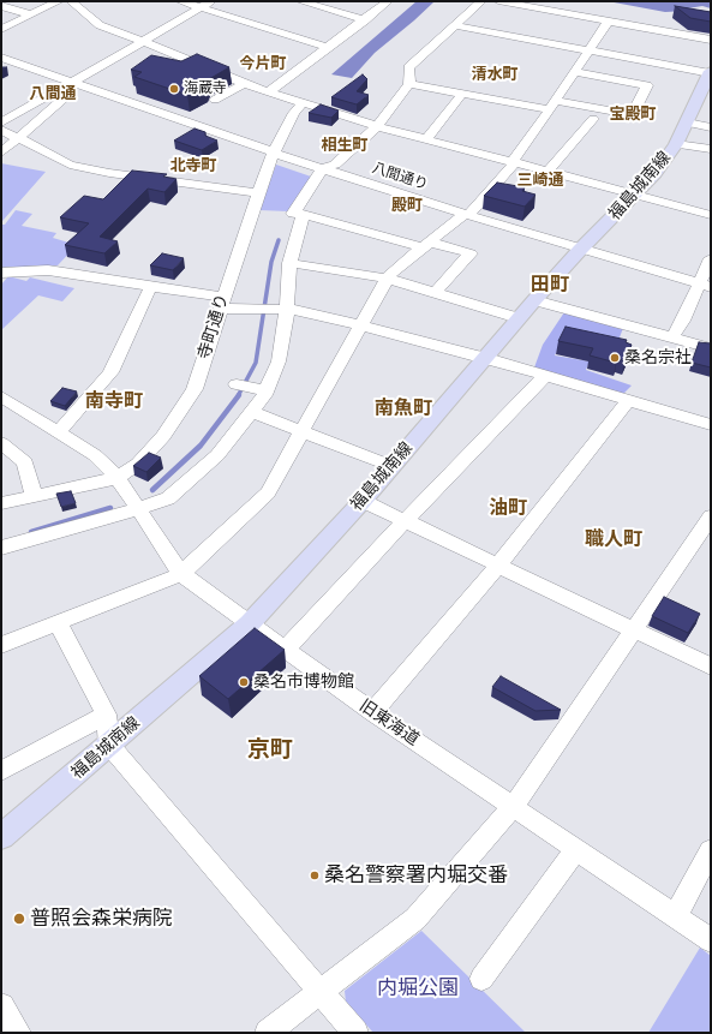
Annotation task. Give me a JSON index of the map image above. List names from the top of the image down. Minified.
{"streets":{"main road":["福島城南線"],"street":["八間通り","寺町通り","旧東海道"]},"crossings":[["八間通り","福島城南線"],["八間通り","寺町通り"],["福島城南線","旧東海道"]],"districts":["今片町","清水町","八間通","宝殿町","相生町","北寺町","三崎通","殿町","田町","南寺町","南魚町","油町","職人町","京町"],"parks":["内堀公園"],"places":["海蔵寺","桑名宗社","桑名市博物館","桑名警察署内堀交番","普照会森栄病院"]}
